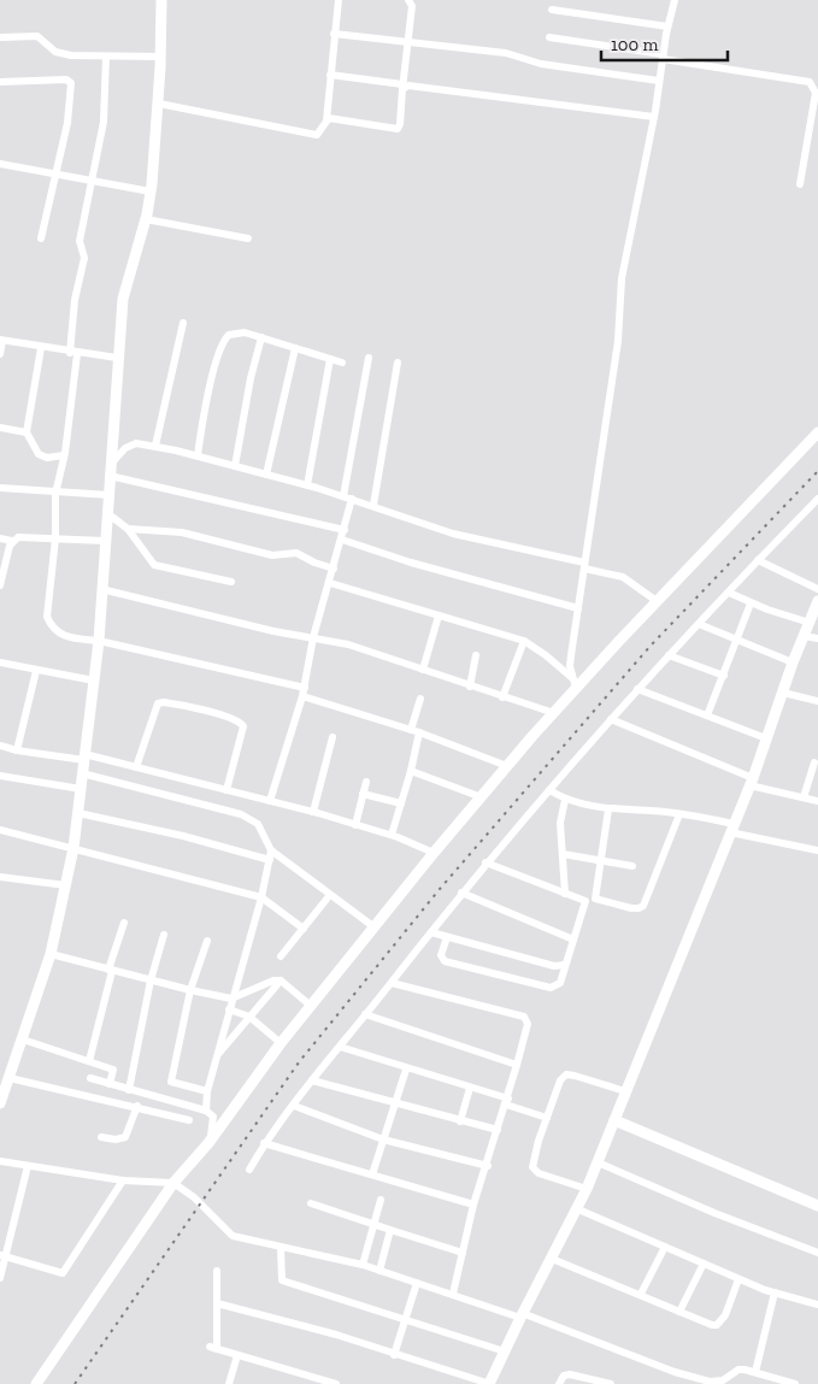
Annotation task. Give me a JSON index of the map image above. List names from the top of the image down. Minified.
{"scale_bar":"100 m"}
